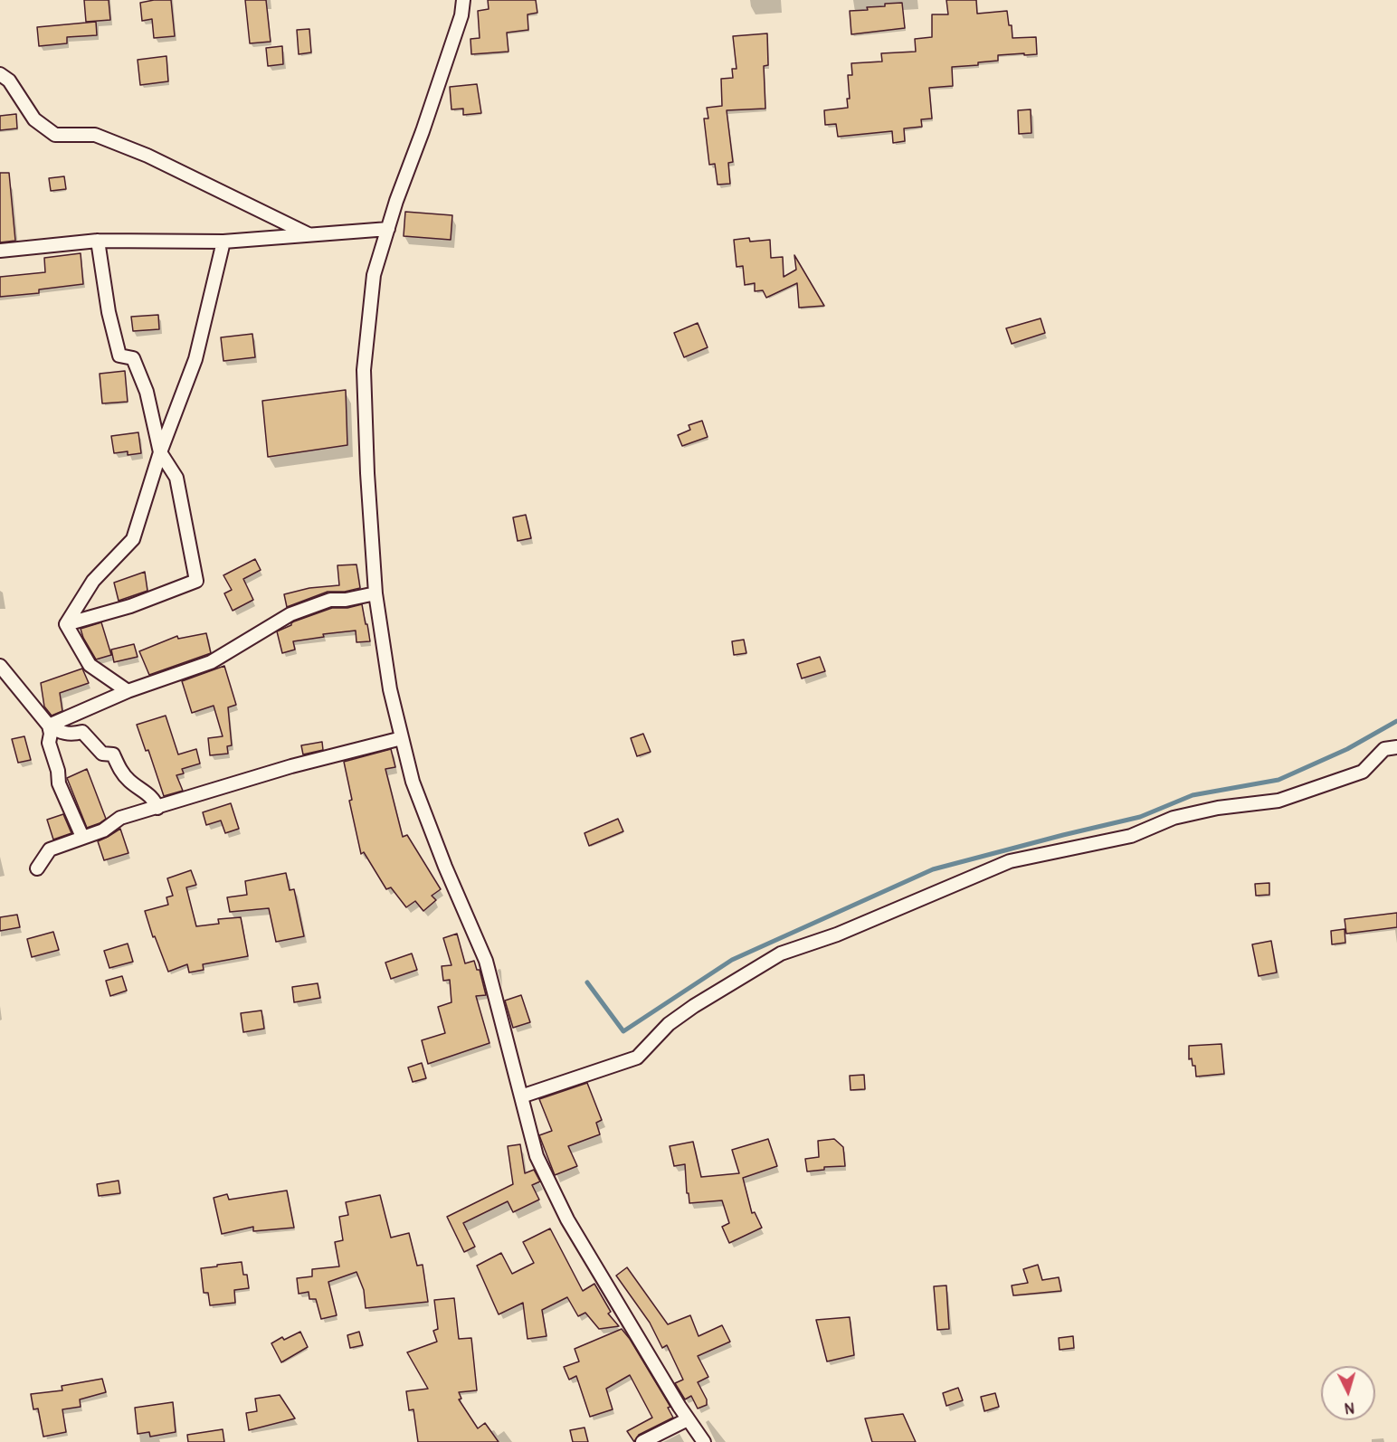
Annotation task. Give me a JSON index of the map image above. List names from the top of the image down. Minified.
{"north":"bottom"}
